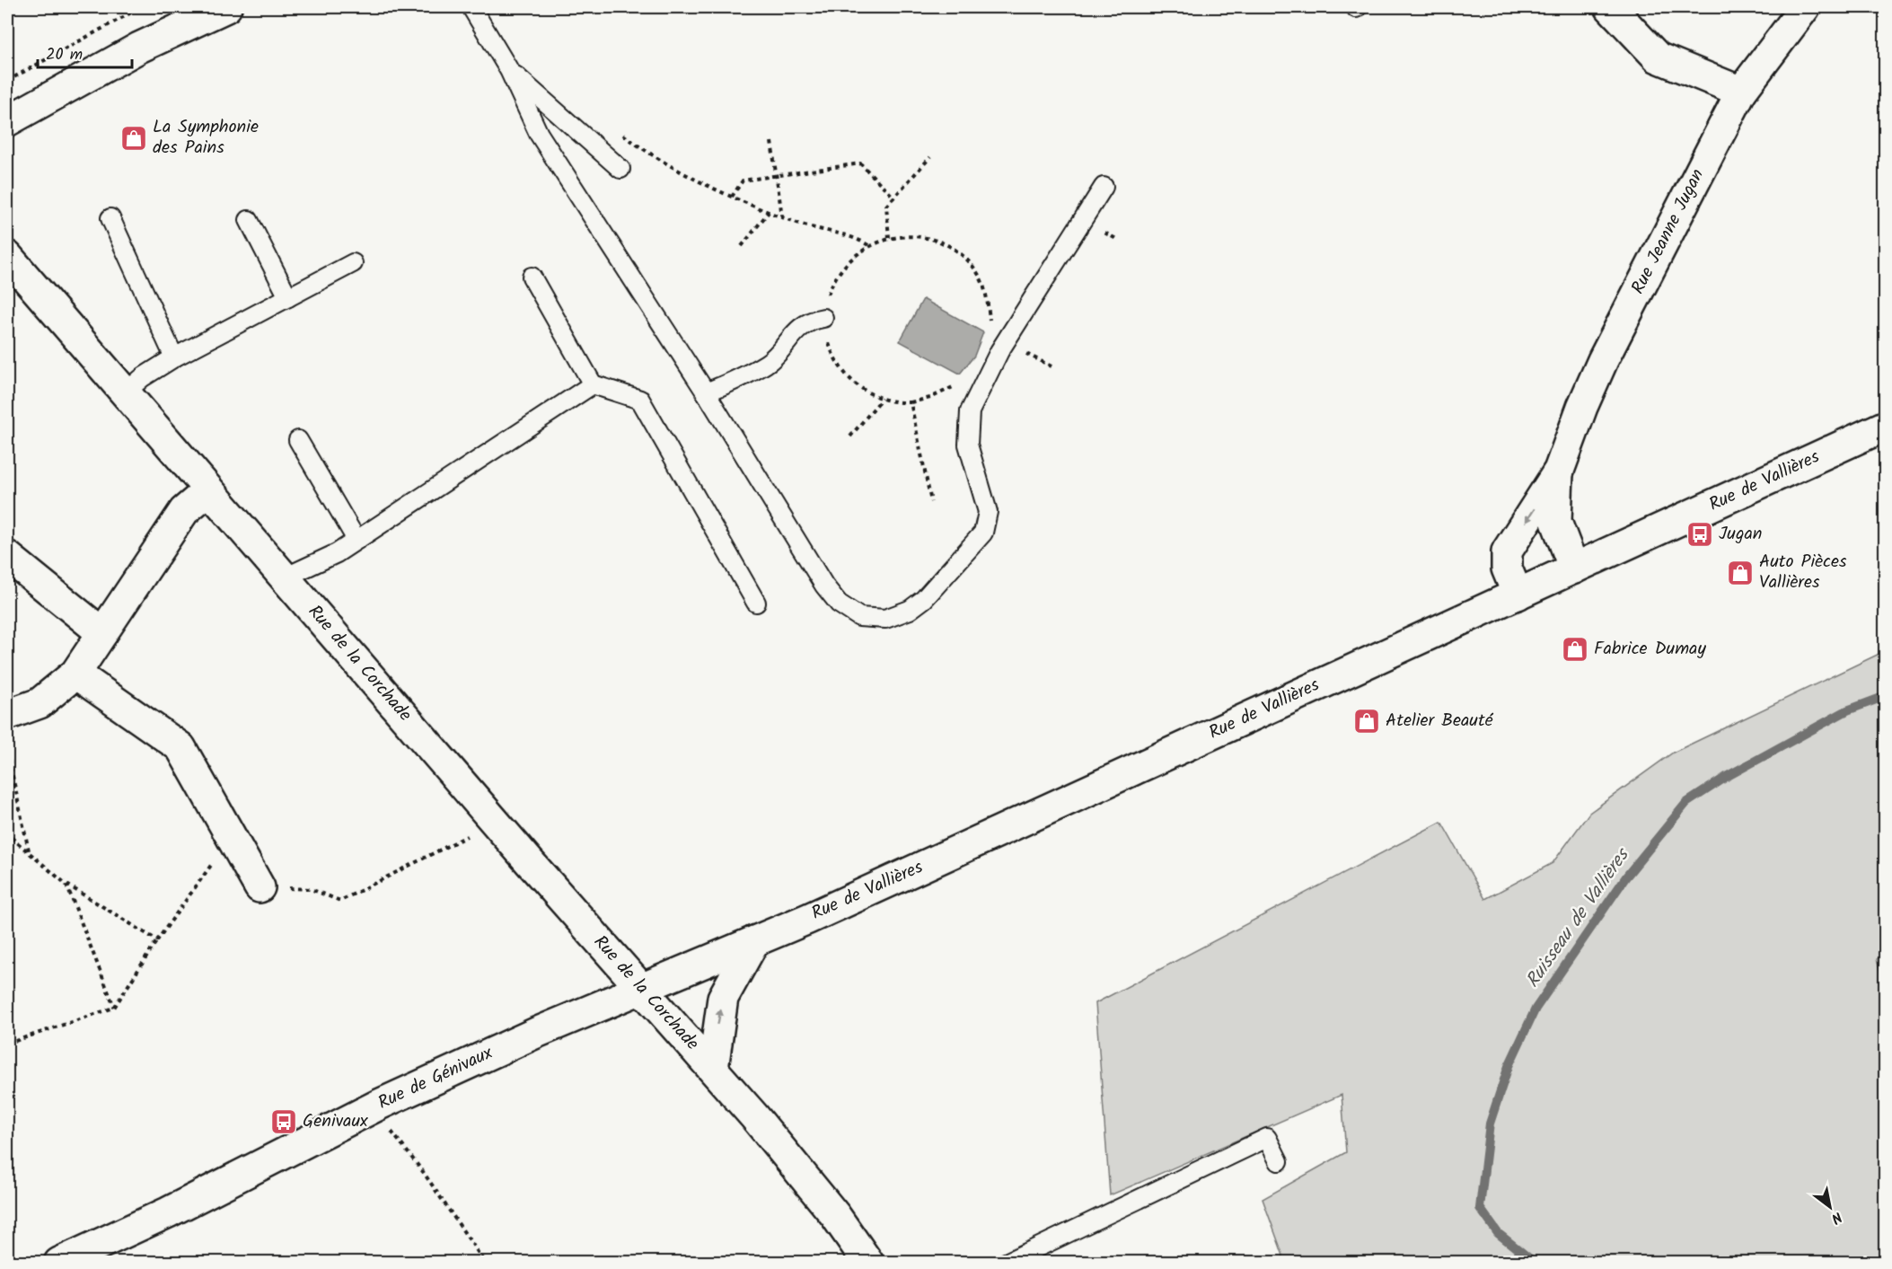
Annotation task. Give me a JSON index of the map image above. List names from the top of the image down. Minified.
{"streets":{"main road":["Rue Jeanne Jugan","Rue de Vallières","Rue de la Corchade","Rue de Génivaux"]},"crossings":[["Rue Jeanne Jugan","Rue de Vallières"],["Rue de Vallières","Rue de la Corchade"],["Rue de Vallières","Rue de Génivaux"],["Rue de la Corchade","Rue de Génivaux"]],"water":["Ruisseau de Vallières"],"places":{"shop":["La Symphonie des Pains","Auto Pièces Vallières","Fabrice Dumay","Atelier Beauté"],"bus stop":["Jugan","Genivaux"]},"scale_bar":"20 m","north":"bottom right"}
